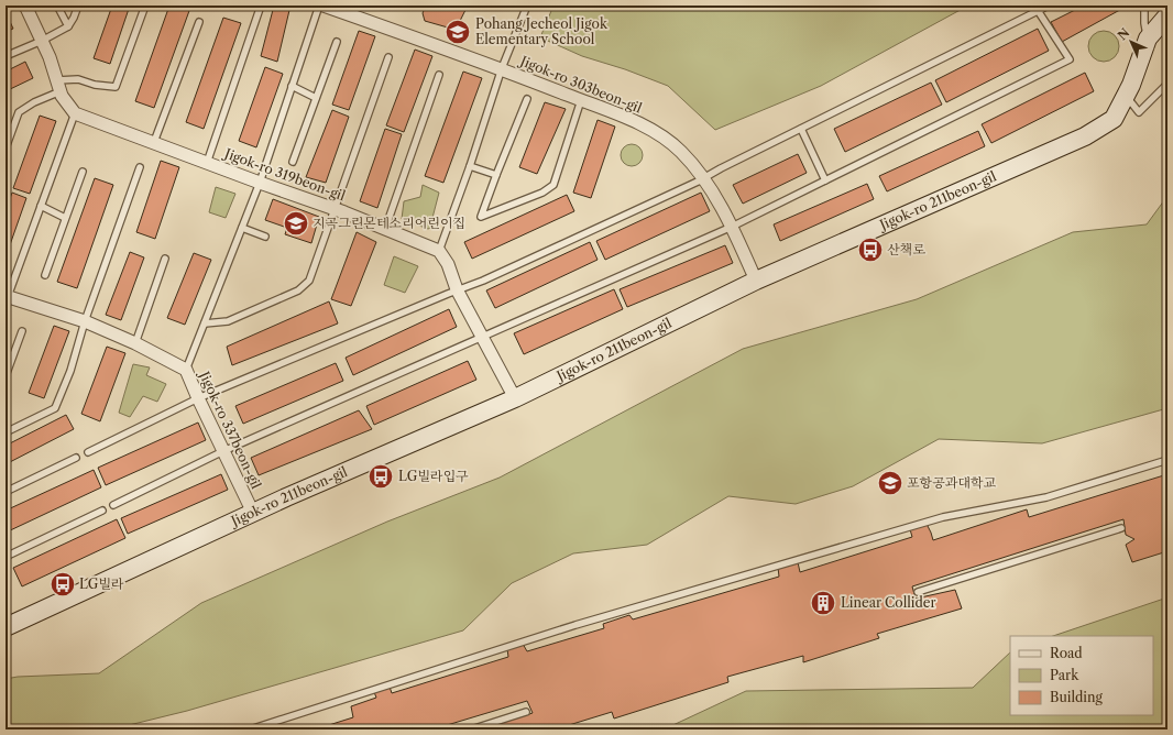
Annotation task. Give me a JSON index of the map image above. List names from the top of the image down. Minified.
{"streets":{"main road":["Jigok-ro 211beon-gil"],"street":["Jigok-ro 303beon-gil","Jigok-ro 319beon-gil","Jigok-ro 337beon-gil"]},"crossings":[["Jigok-ro 303beon-gil","Jigok-ro 211beon-gil"],["Jigok-ro 211beon-gil","Jigok-ro 337beon-gil"]],"places":{"school or university":["Pohang Jecheol Jigok Elementary School","지곡그린몬테소리어린이집","포항공과대학교"],"bus stop":["산책로","LG빌라입구","LG빌라"],"building":["Linear Collider"]},"legend":["Road","Park","Building"],"north":"top left"}
